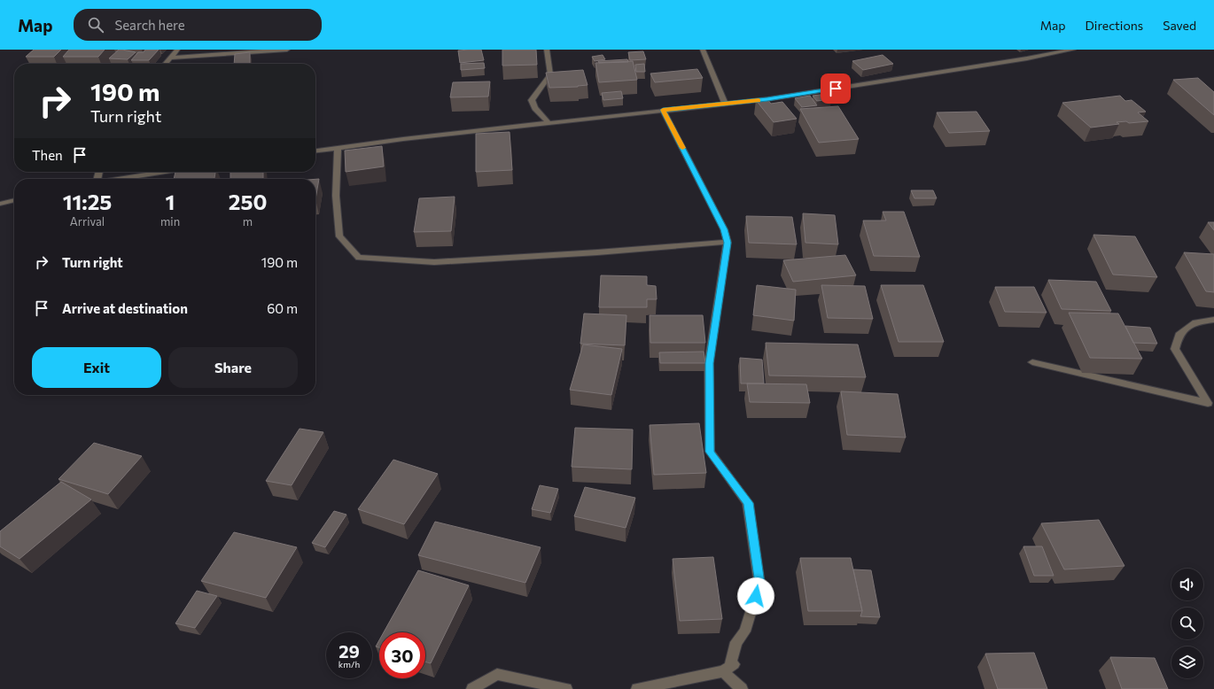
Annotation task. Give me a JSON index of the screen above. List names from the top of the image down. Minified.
{"page":{"header":"Map","search":"Search here","nav":["Map","Directions","Saved"],"turn":["190 m","Turn right"],"then":"Then","eta":["11:25","Arrival","1","min","250","m"],"list":[{"name":"Turn right","value":"190 m"},{"name":"Arrive at destination","value":"60 m"}],"buttons":["Exit","Share"],"speed":"29 km/h","limit":"30"}}
